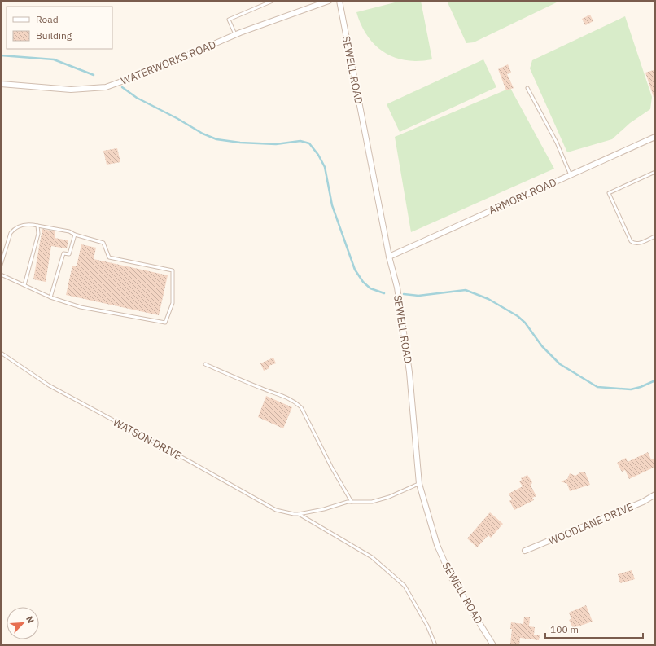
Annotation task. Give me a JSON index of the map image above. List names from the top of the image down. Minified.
{"streets":{"street":["WATERWORKS ROAD","SEWELL ROAD","ARMORY ROAD","WOODLANE DRIVE"],"lane":["WATSON DRIVE"]},"crossings":[["SEWELL ROAD","ARMORY ROAD"]],"legend":["Road","Building"],"scale_bar":"100 m","north":"top right"}
